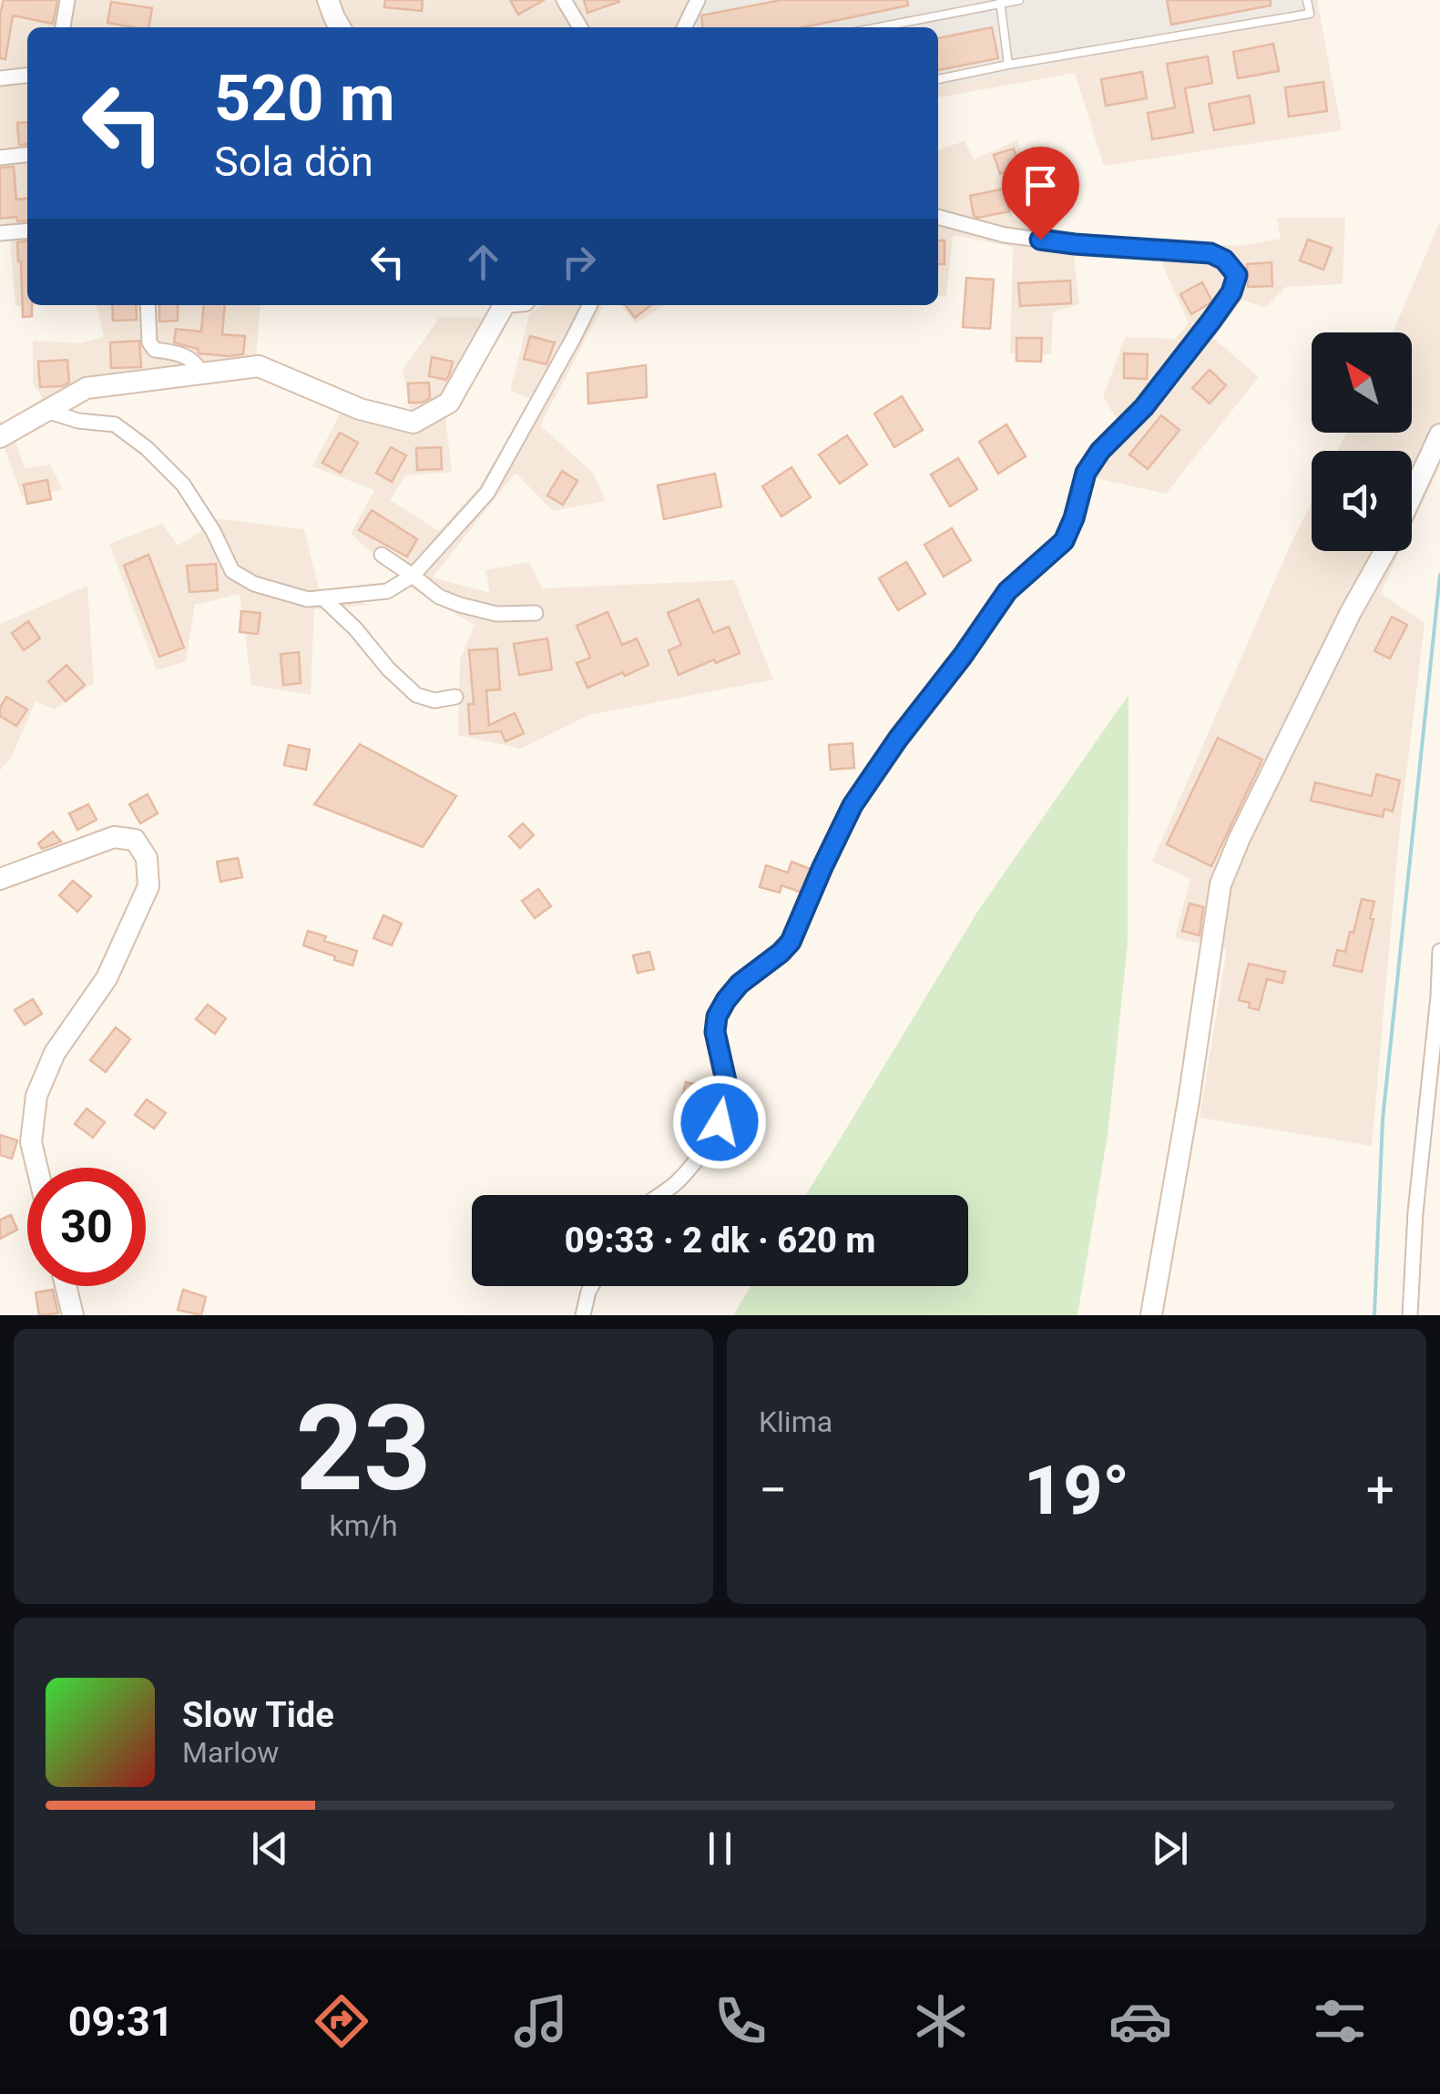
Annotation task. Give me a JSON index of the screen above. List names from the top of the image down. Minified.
{"north":"top left","page":{"turn":["520 m","Sola dön"],"limit":"30","trip":"09:33 · 2 dk · 620 m","tile":[["23","km/h"],"Klima"],"heat":["−","19°","+"],"song":["Slow Tide","Marlow"],"tabs":"09:31"}}
